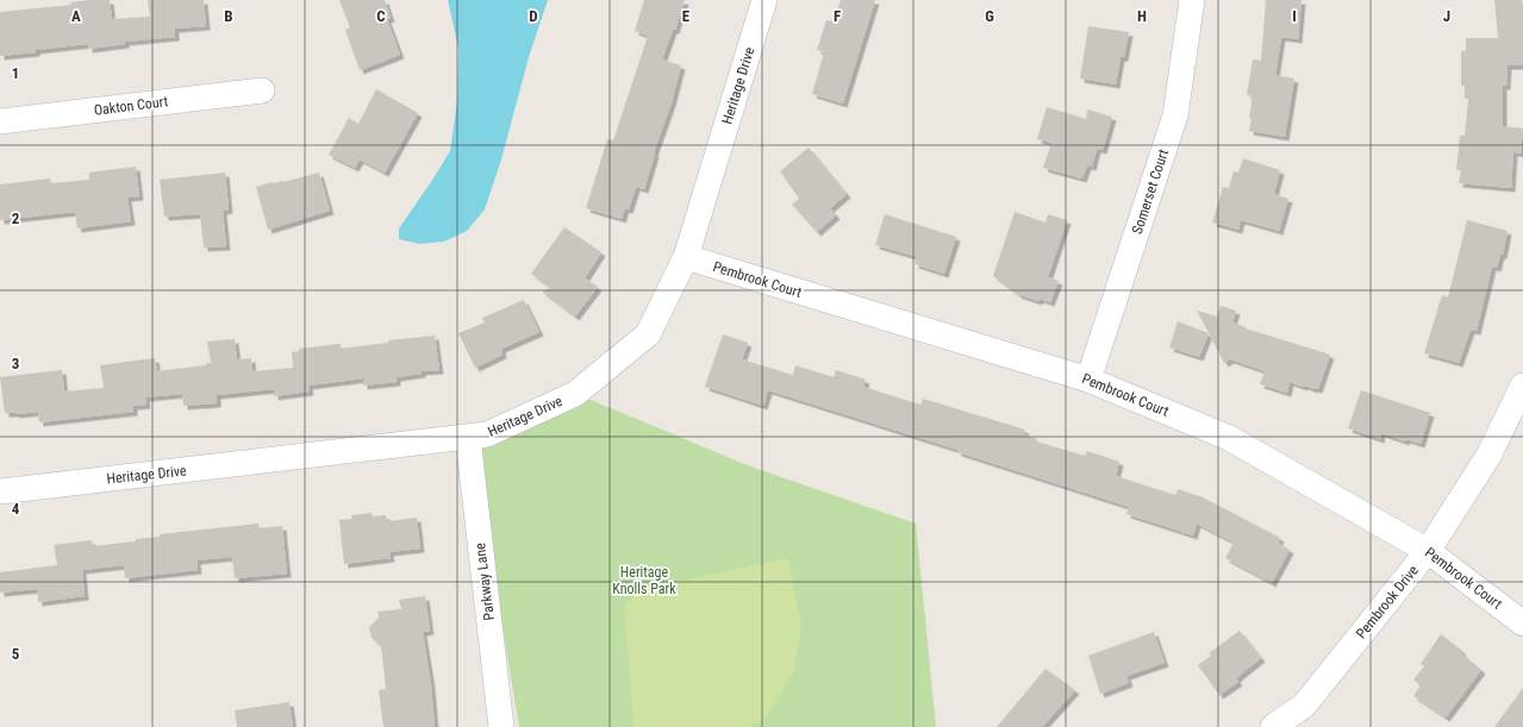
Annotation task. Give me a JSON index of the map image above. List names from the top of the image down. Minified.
{"streets":{"street":["Heritage Drive","Oakton Court","Somerset Court","Pembrook Court","Parkway Lane","Pembrook Drive"]},"crossings":[["Heritage Drive","Pembrook Court"],["Heritage Drive","Parkway Lane"],["Somerset Court","Pembrook Court"],["Pembrook Court","Pembrook Drive"]],"parks":["Heritage Knolls Park"],"grid":{"columns":["A","B","C","D","E","F","G","H","I","J"],"rows":["1","2","3","4","5"]}}
